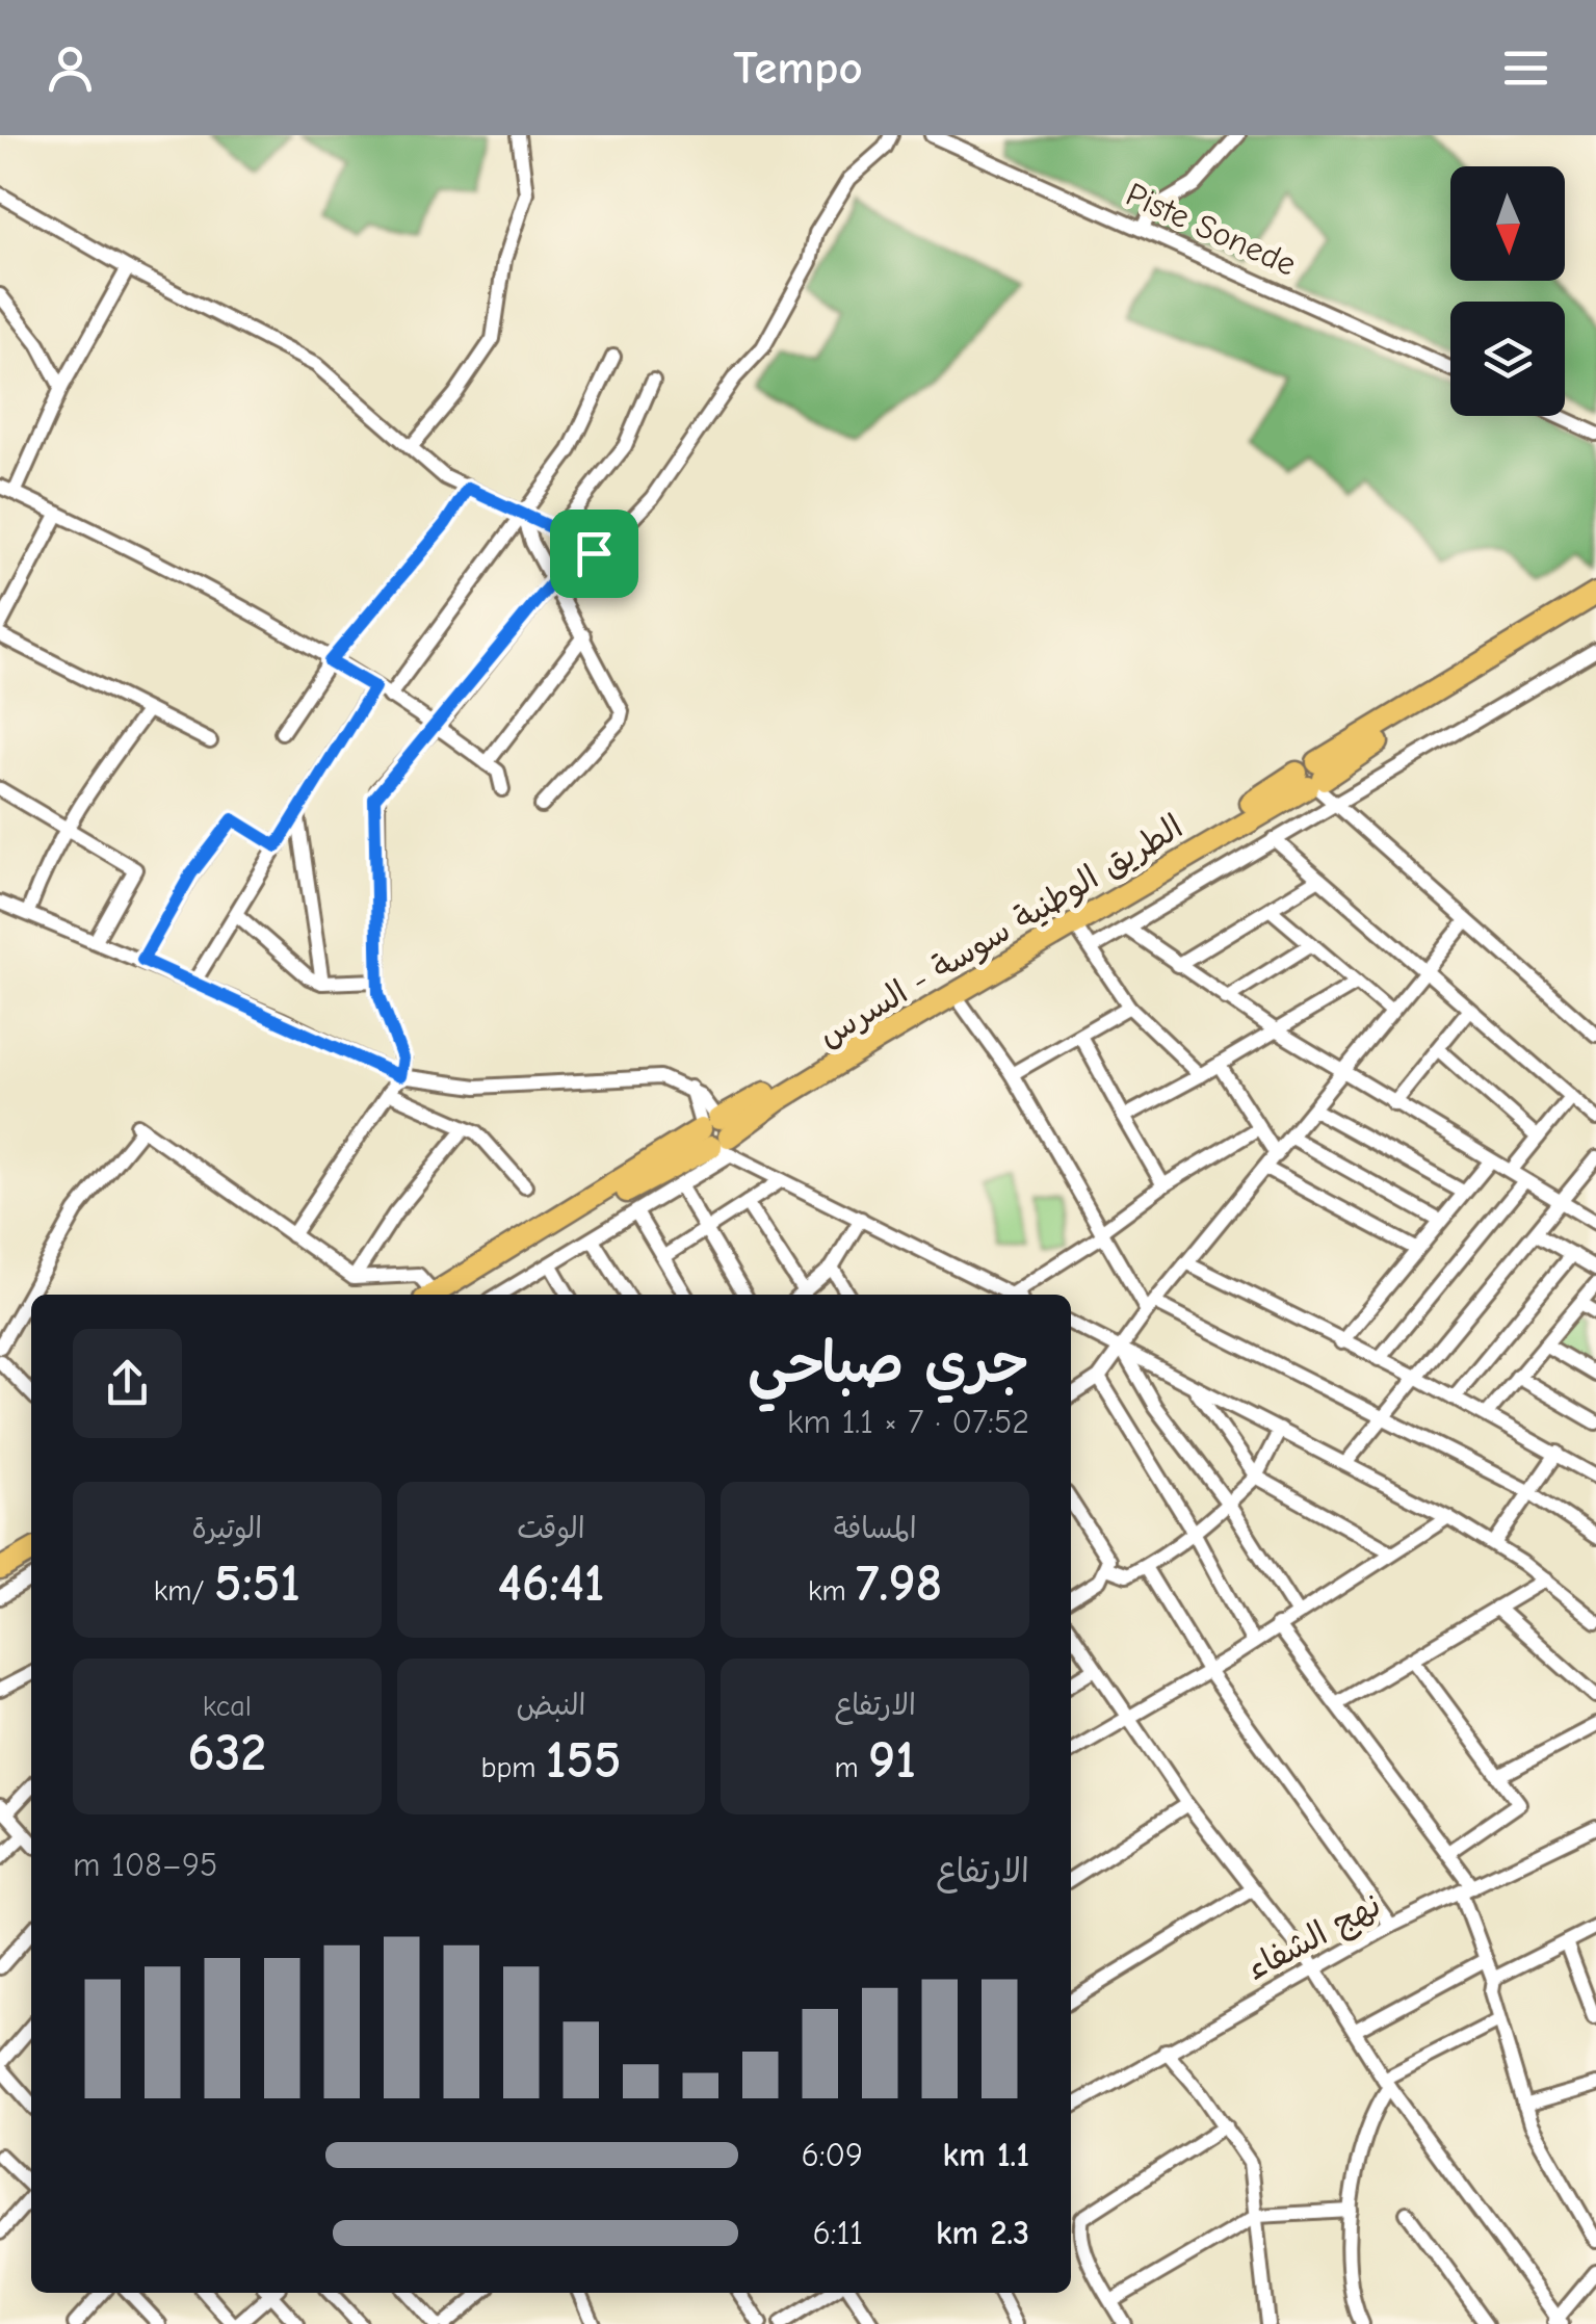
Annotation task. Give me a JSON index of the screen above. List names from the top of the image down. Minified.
{"streets":{"highway":["الطريق الوطنية سوسة - السرس"],"street":["Piste Sonede","نهج الشفاء"]},"north":"bottom","page":{"header":"Tempo","heading":["جري صباحي","07:52 · 7 × 1.1 km"],"stats":[["المسافة","7.98 km"],["الوقت","46:41"],["الوتيرة","5:51 /km"],["الارتفاع","91 m"],["النبض","155 bpm"],["kcal","632"]],"chart":["الارتفاع","95–108 m"],"list":[{"name":"1.1 km","note":"6:09"},{"name":"2.3 km","note":"6:11"}]}}
